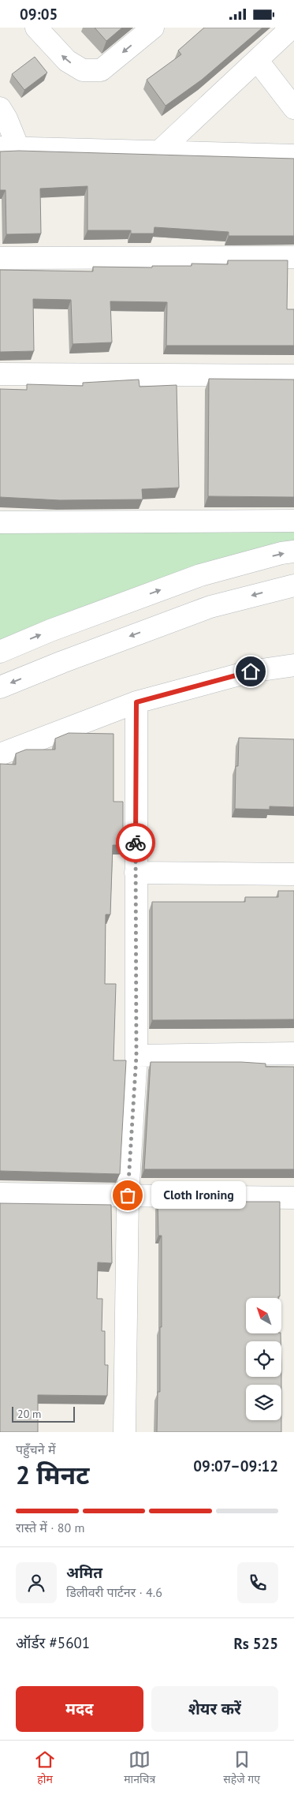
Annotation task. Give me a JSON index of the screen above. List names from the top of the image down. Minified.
{"places":["Cloth Ironing"],"scale_bar":"20 m","north":"top left","page":{"status":"09:05","bubble":"Cloth Ironing","scale":"20 m","heading":["2 मिनट","पहुँचने में","09:07–09:12"],"panel":["अमित","डिलीवरी पार्टनर · 4.6","ऑर्डर #5601","Rs 525"],"bar":"रास्ते में · 80 m","buttons":["मदद","शेयर करें"],"tabs":["होम","मानचित्र","सहेजे गए"]}}
